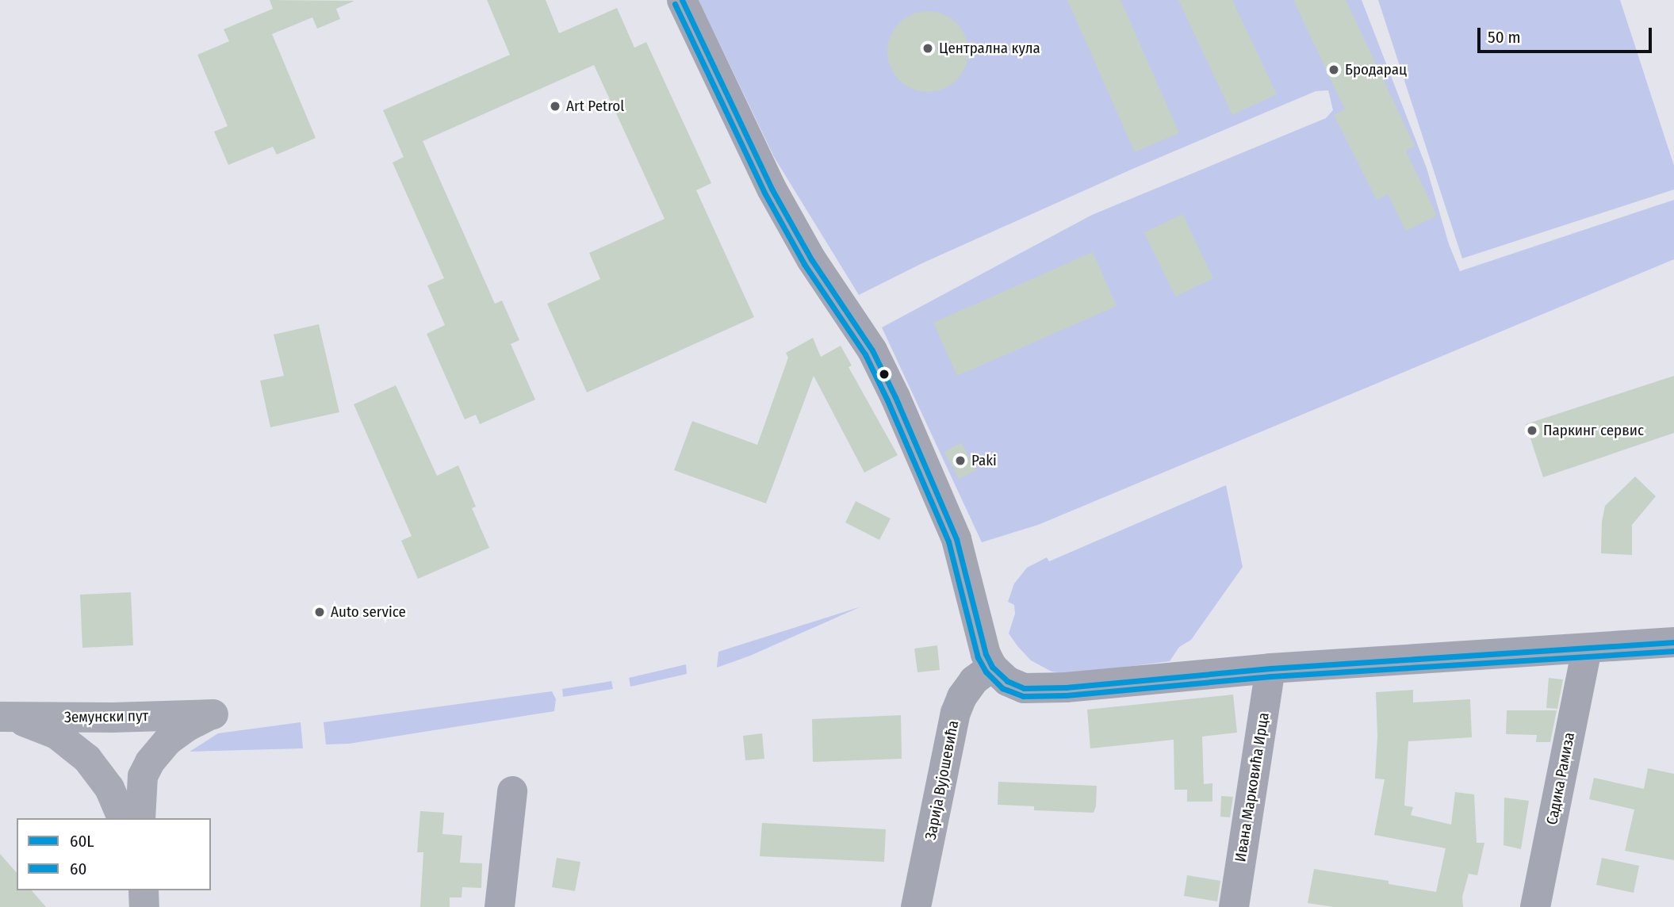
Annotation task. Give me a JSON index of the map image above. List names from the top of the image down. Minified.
{"streets":{"main road":["Земунски пут"],"street":["Садика Рамиза","Зарија Вујошевића","Ивана Марковића Ирца"]},"places":["Централна кула","Бродарац","Art Petrol","Паркинг сервис","Paki","Auto service"],"lines":["transit line 60L","transit line 60"],"legend":["60L","60"],"scale_bar":"50 m"}
